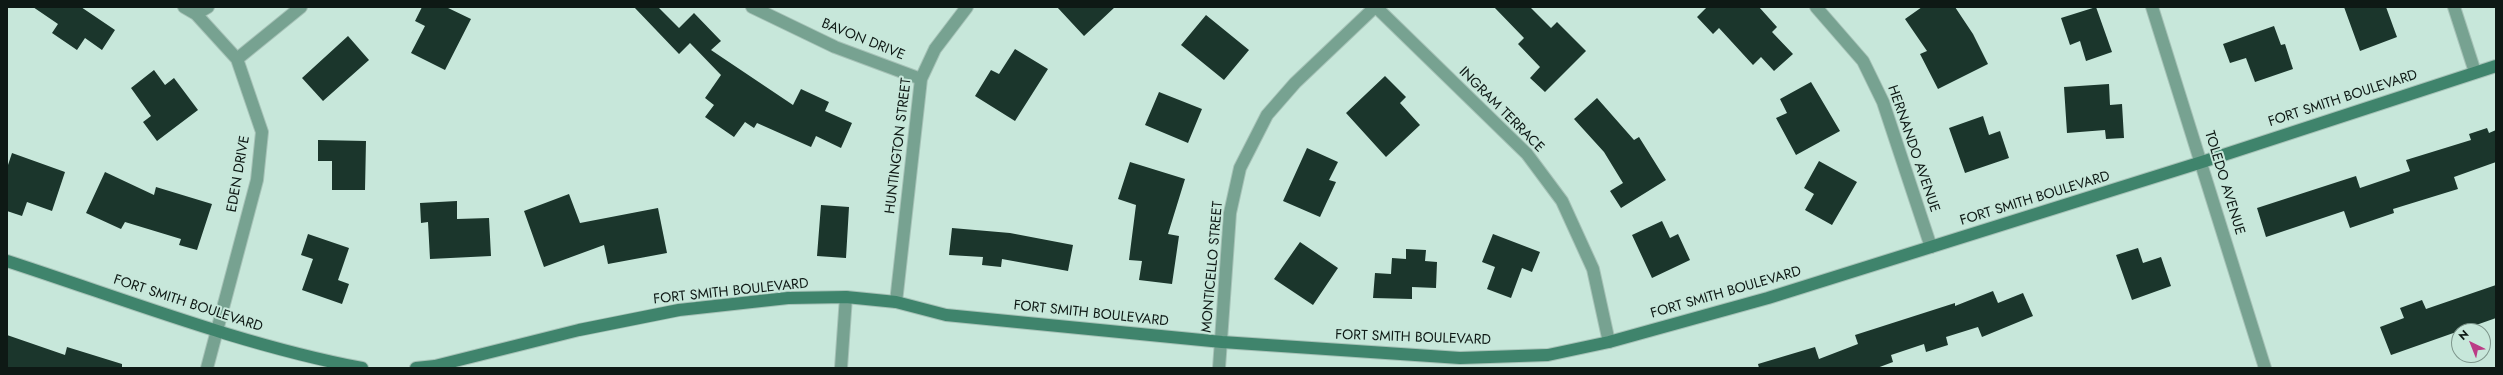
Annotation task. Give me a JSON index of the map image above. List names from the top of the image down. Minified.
{"streets":{"street":["BAVON DRIVE","FORT SMITH BOULEVARD","INGRAM TERRACE","HUNTINGTON STREET","HERNANDO AVENUE","EDEN DRIVE","TOLEDO AVENUE","MONTICELLO STREET"]},"crossings":[["BAVON DRIVE","HUNTINGTON STREET"],["FORT SMITH BOULEVARD","INGRAM TERRACE"],["FORT SMITH BOULEVARD","HUNTINGTON STREET"],["FORT SMITH BOULEVARD","HERNANDO AVENUE"],["FORT SMITH BOULEVARD","EDEN DRIVE"],["FORT SMITH BOULEVARD","TOLEDO AVENUE"],["FORT SMITH BOULEVARD","MONTICELLO STREET"],["INGRAM TERRACE","MONTICELLO STREET"]],"north":"top left"}
